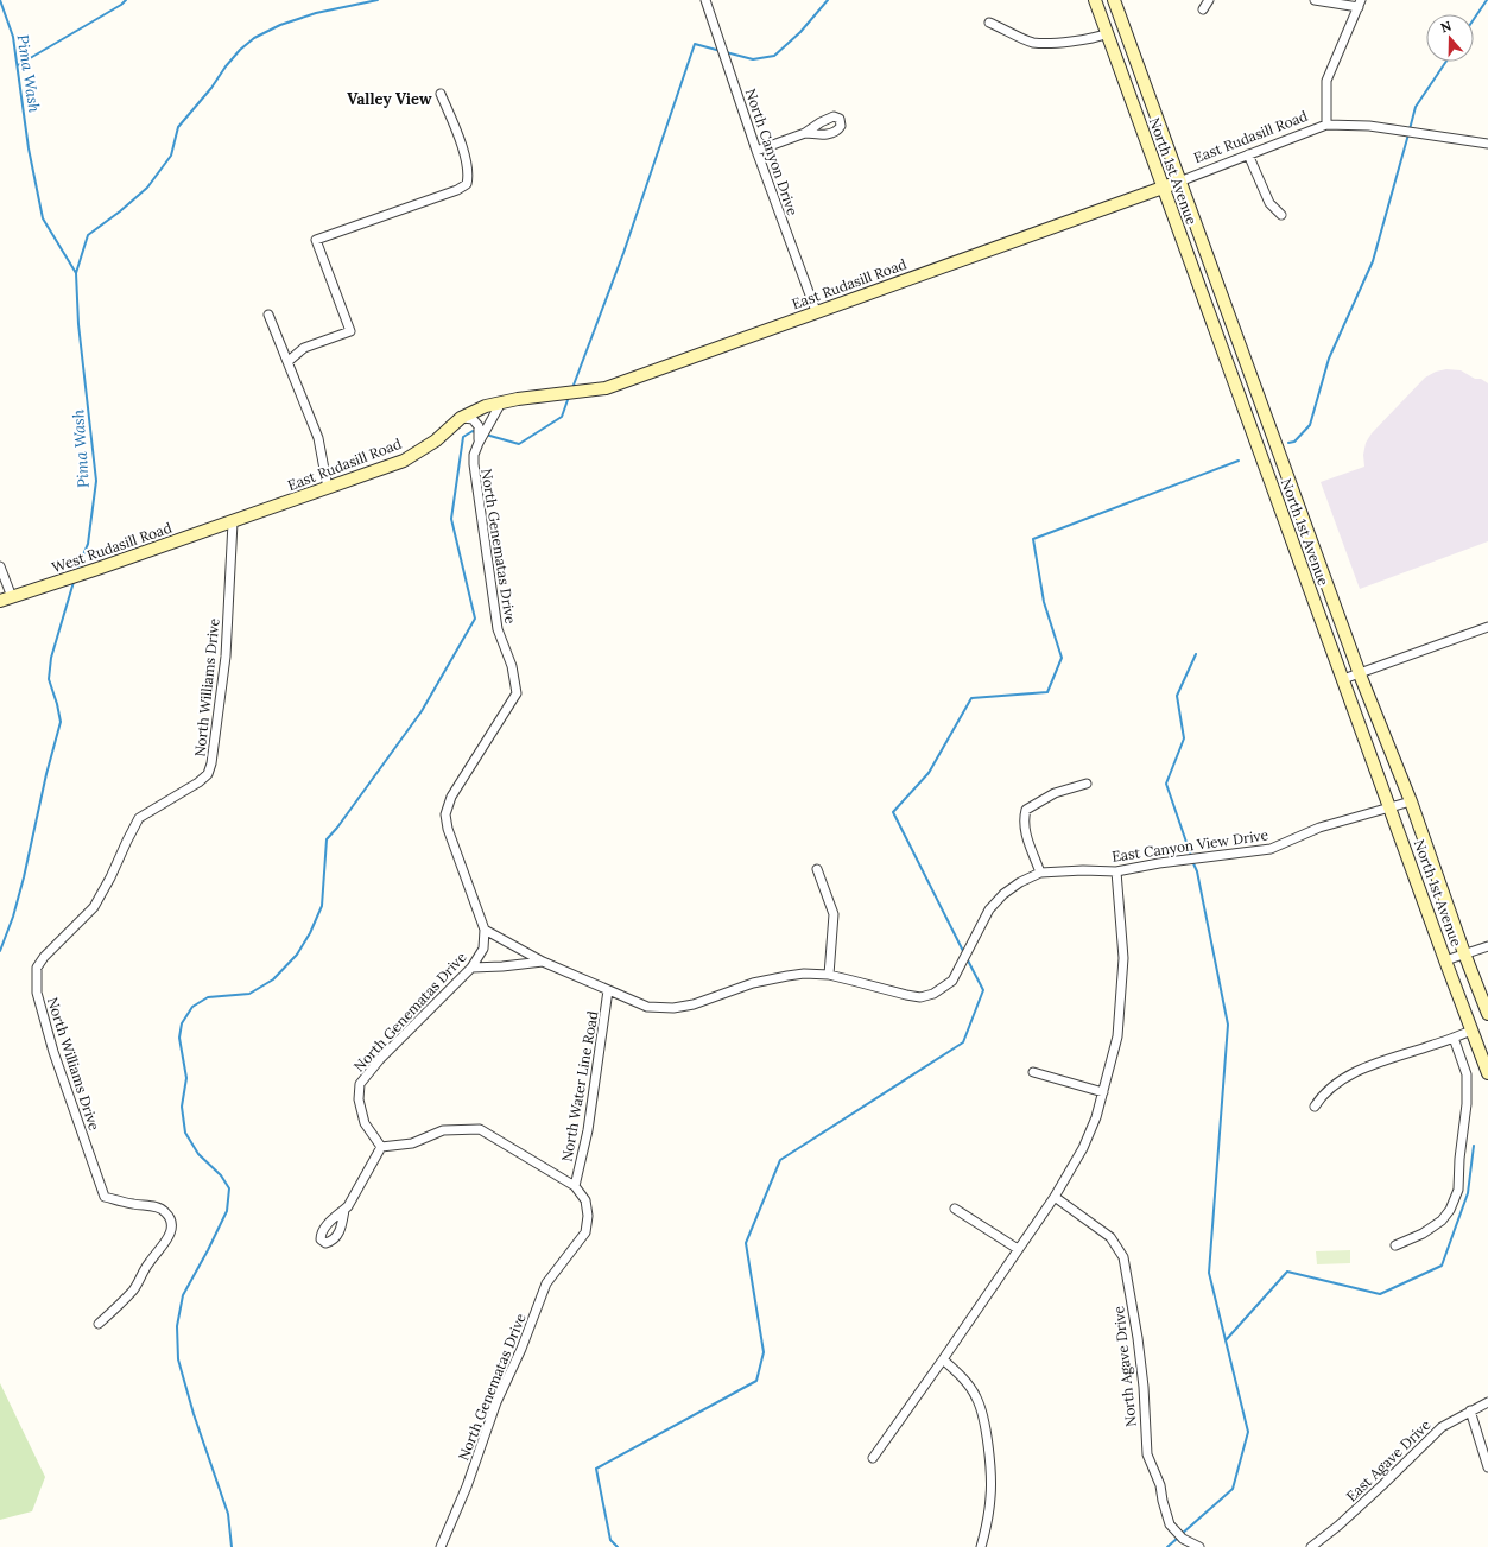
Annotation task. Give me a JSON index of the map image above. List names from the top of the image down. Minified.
{"streets":{"main road":["East Rudasill Road","North 1st Avenue","West Rudasill Road"],"street":["North Canyon Drive","North Genematas Drive","North Williams Drive","East Canyon View Drive","North Water Line Road","North Agave Drive","East Agave Drive"]},"crossings":[["East Rudasill Road","North Canyon Drive"],["East Rudasill Road","North 1st Avenue"],["East Rudasill Road","North Genematas Drive"],["East Rudasill Road","West Rudasill Road"],["East Rudasill Road","North Williams Drive"],["North 1st Avenue","East Canyon View Drive"],["North Genematas Drive","East Canyon View Drive"],["North Genematas Drive","North Water Line Road"],["West Rudasill Road","North Williams Drive"],["East Canyon View Drive","North Water Line Road"]],"districts":["Valley View"],"water":["Pima Wash"],"north":"top"}
